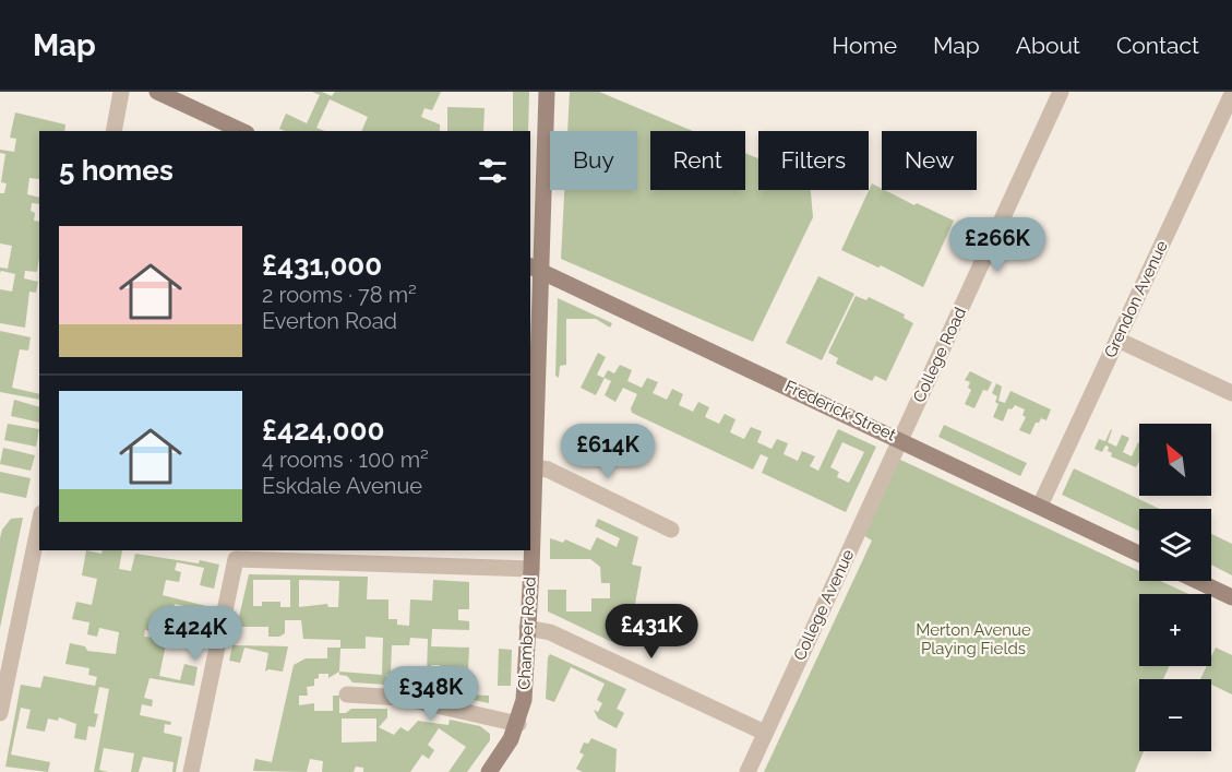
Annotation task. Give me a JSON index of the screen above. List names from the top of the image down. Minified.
{"streets":{"main road":["Frederick Street","Chamber Road"],"street":["Grendon Avenue","College Road","College Avenue"]},"crossings":[["Grendon Avenue","Frederick Street"],["College Road","Frederick Street"],["College Road","College Avenue"],["Frederick Street","College Avenue"],["Frederick Street","Chamber Road"]],"parks":["Merton Avenue Playing Fields"],"north":"top left","page":{"header":"Map","nav":["Home","Map","About","Contact"],"chip":["Buy","Rent","Filters","New"],"heading":"5 homes","list":[{"name":"£431,000","note":"2 rooms · 78 m² · Everton Road"},{"name":"£424,000","note":"4 rooms · 100 m² · Eskdale Avenue"}],"price":["£266K","£614K","£431K","£424K","£348K"],"map_buttons":["+","−"]}}
